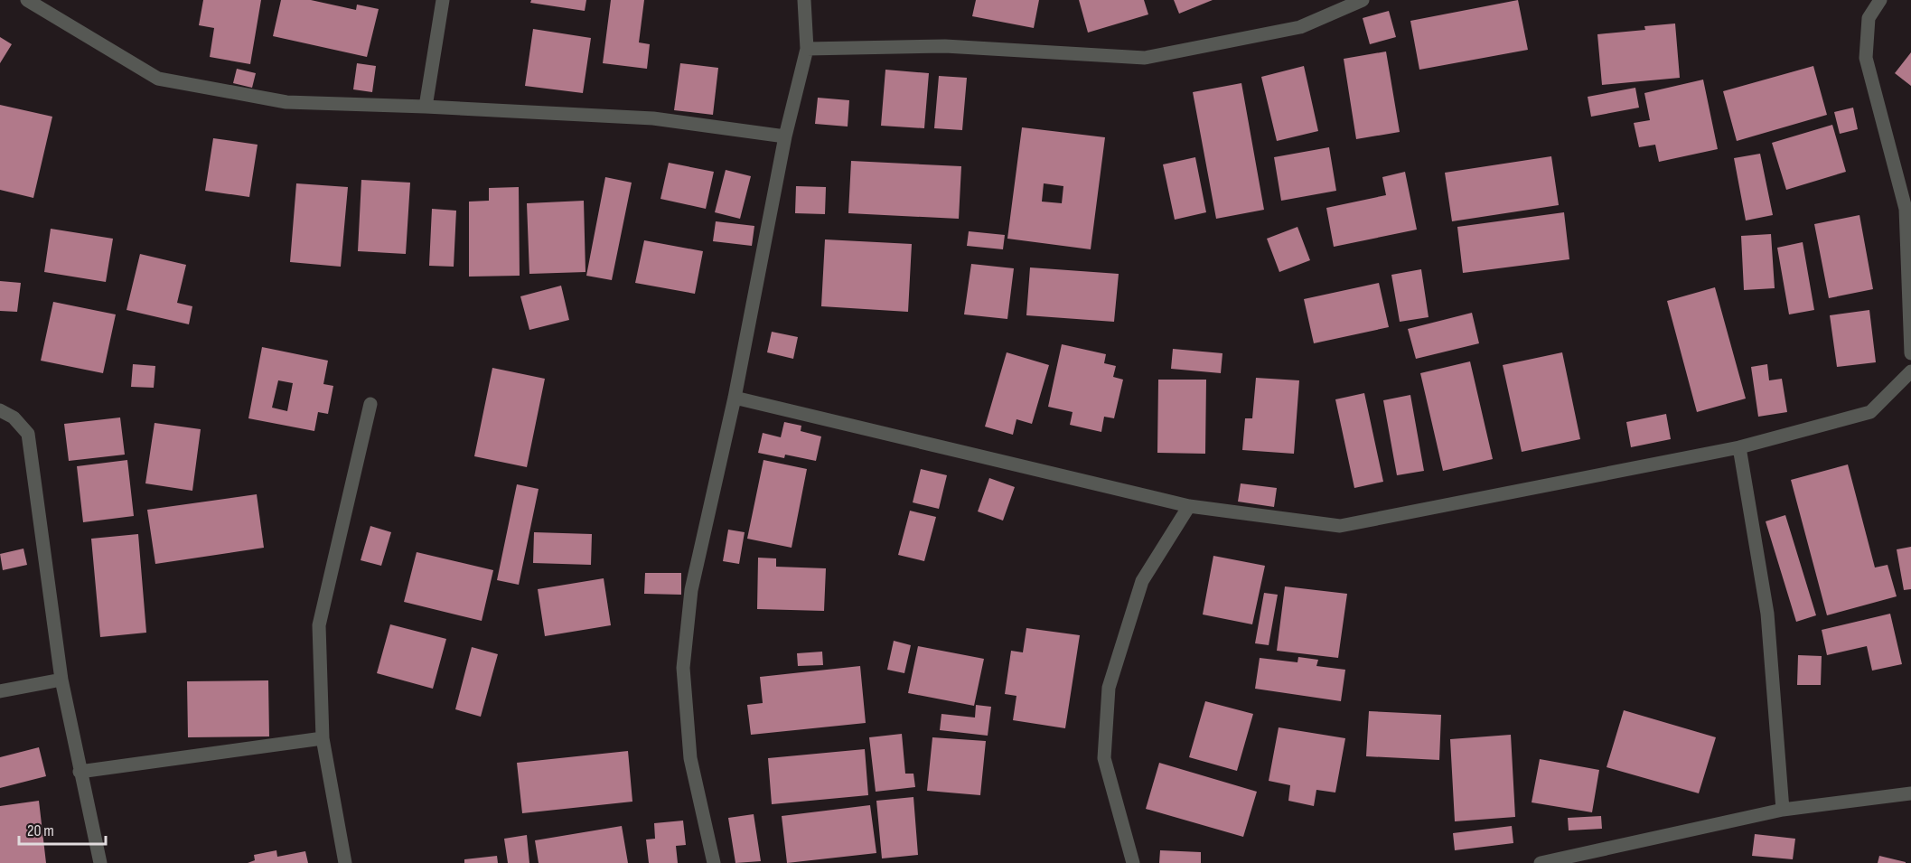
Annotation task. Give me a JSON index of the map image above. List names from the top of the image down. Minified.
{"scale_bar":"20 m"}
